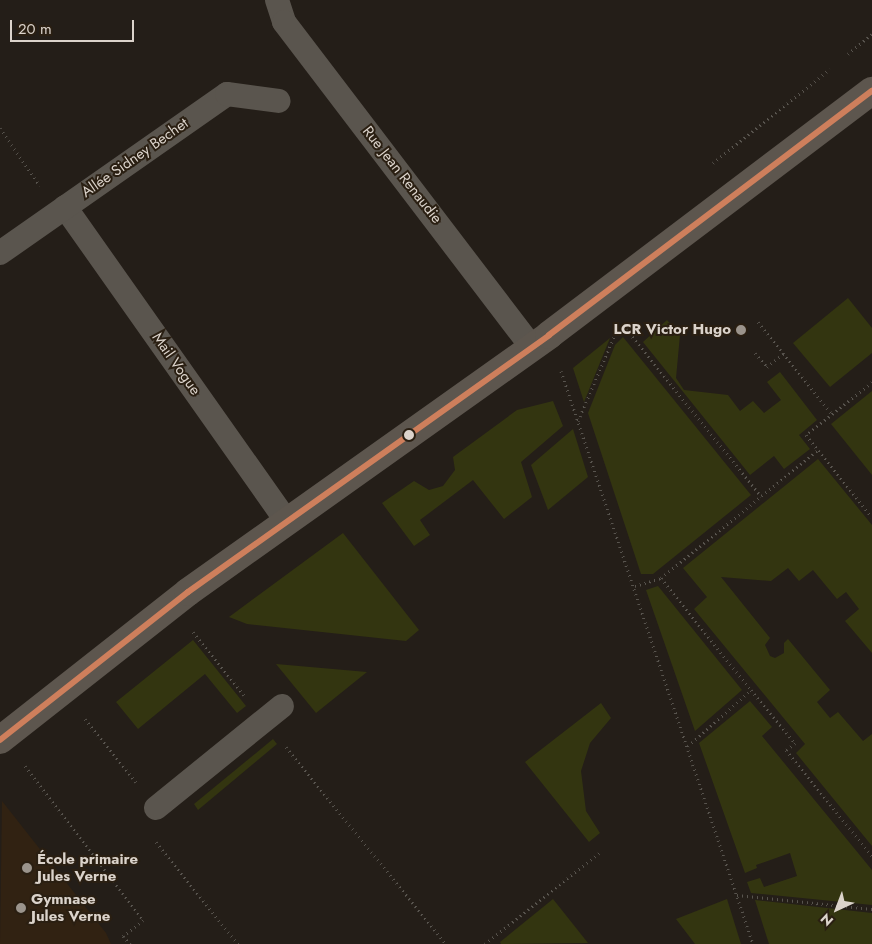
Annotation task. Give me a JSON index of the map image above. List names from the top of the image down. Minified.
{"streets":{"lane":["Allée Sidney Bechet","Rue Jean Renaudie","Mail Vogue"]},"crossings":[["Allée Sidney Bechet","Mail Vogue"]],"places":["LCR Victor Hugo","École primaire Jules Verne","Gymnase Jules Verne"],"scale_bar":"20 m","north":"bottom left"}
